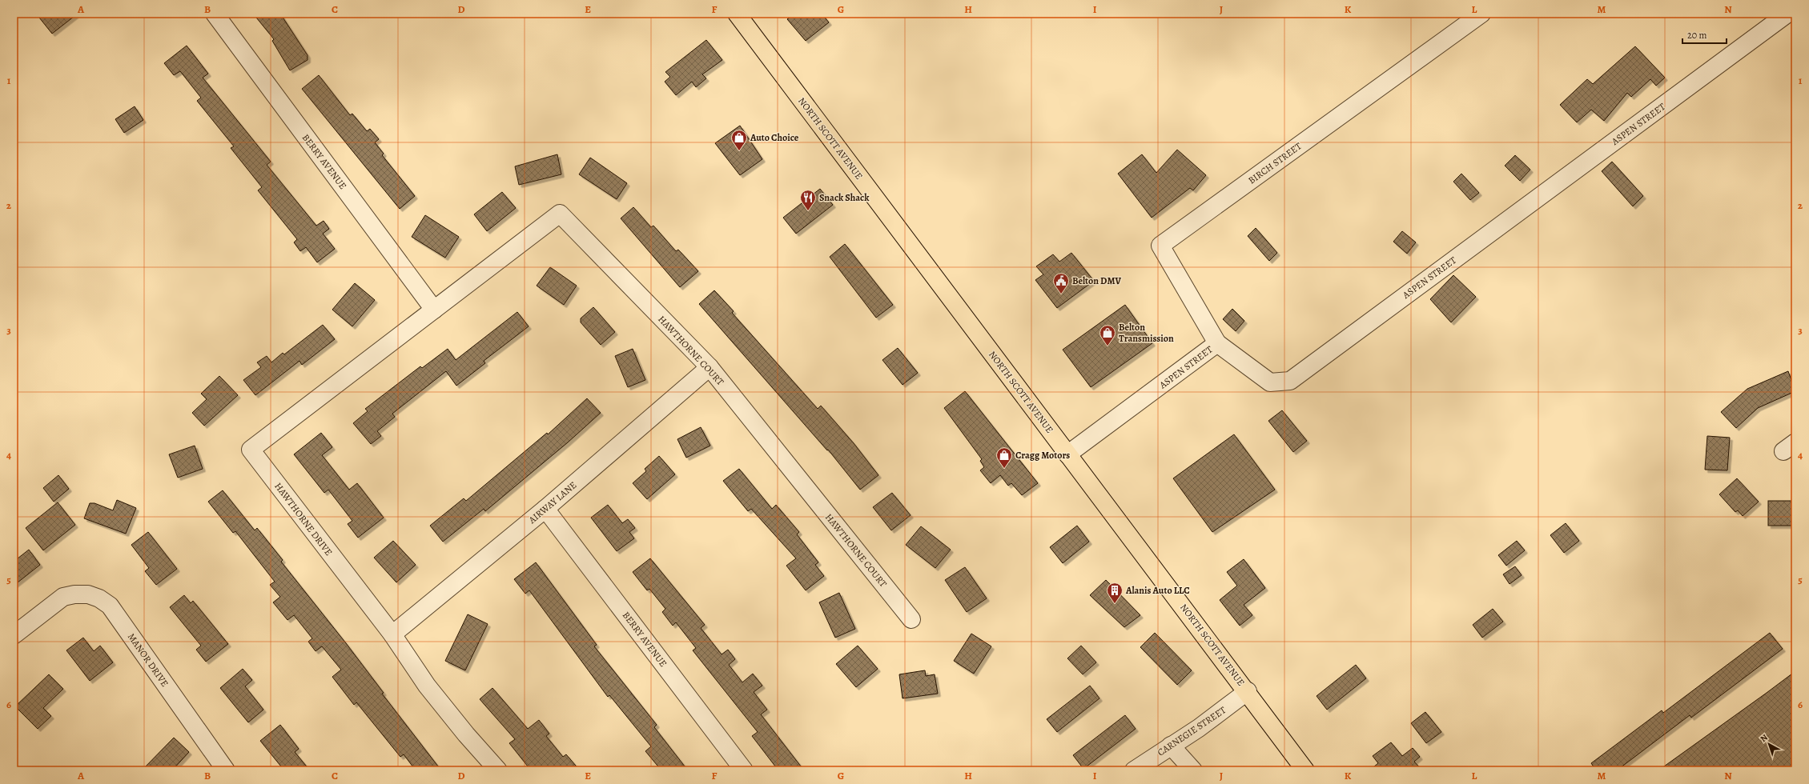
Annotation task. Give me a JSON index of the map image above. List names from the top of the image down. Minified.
{"streets":{"main road":["NORTH SCOTT AVENUE"],"street":["ASPEN STREET","BERRY AVENUE","BIRCH STREET","HAWTHORNE COURT","AIRWAY LANE","HAWTHORNE DRIVE","MANOR DRIVE","CARNEGIE STREET"]},"crossings":[["ASPEN STREET","NORTH SCOTT AVENUE"],["ASPEN STREET","BIRCH STREET"],["NORTH SCOTT AVENUE","CARNEGIE STREET"],["BERRY AVENUE","HAWTHORNE COURT"],["BERRY AVENUE","AIRWAY LANE"],["BERRY AVENUE","HAWTHORNE DRIVE"],["HAWTHORNE COURT","AIRWAY LANE"],["HAWTHORNE COURT","HAWTHORNE DRIVE"],["AIRWAY LANE","HAWTHORNE DRIVE"]],"places":{"shop":["Auto Choice","Belton Transmission","Cragg Motors"],"restaurant":["Snack Shack"],"public building":["Belton DMV"],"building":["Alanis Auto LLC"]},"scale_bar":"20 m","north":"top left","grid":{"columns":["A","B","C","D","E","F","G","H","I","J","K","L","M","N"],"rows":["1","2","3","4","5","6"]}}
